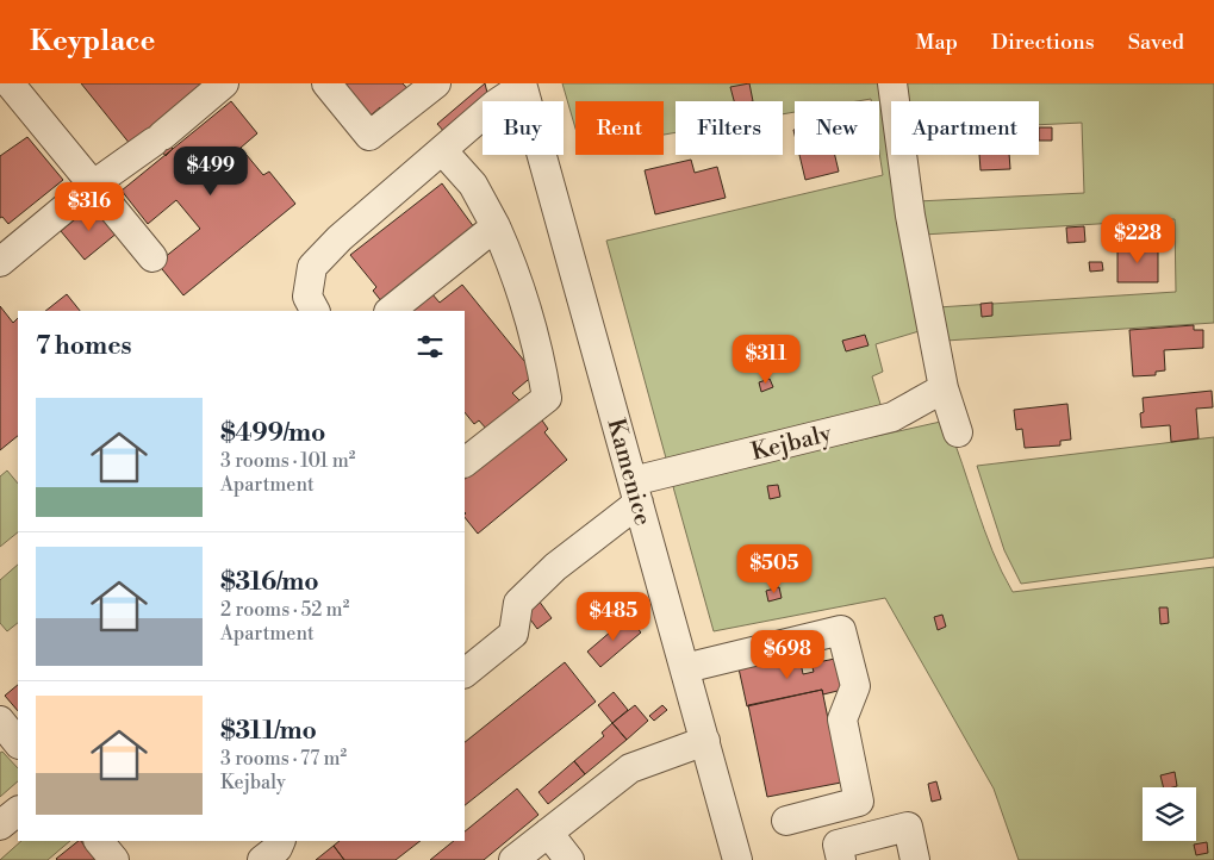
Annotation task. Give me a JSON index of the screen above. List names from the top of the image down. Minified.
{"streets":{"street":["Kejbaly","Kamenice"]},"crossings":[["Kejbaly","Kamenice"]],"page":{"header":"Keyplace","nav":["Map","Directions","Saved"],"chip":["Buy","Rent","Filters","New","Apartment"],"price":["$499","$316","$228","$311","$505","$485","$698"],"heading":"7 homes","list":[{"name":"$499/mo","note":"3 rooms · 101 m² · Apartment"},{"name":"$316/mo","note":"2 rooms · 52 m² · Apartment"},{"name":"$311/mo","note":"3 rooms · 77 m² · Kejbaly"}]}}
